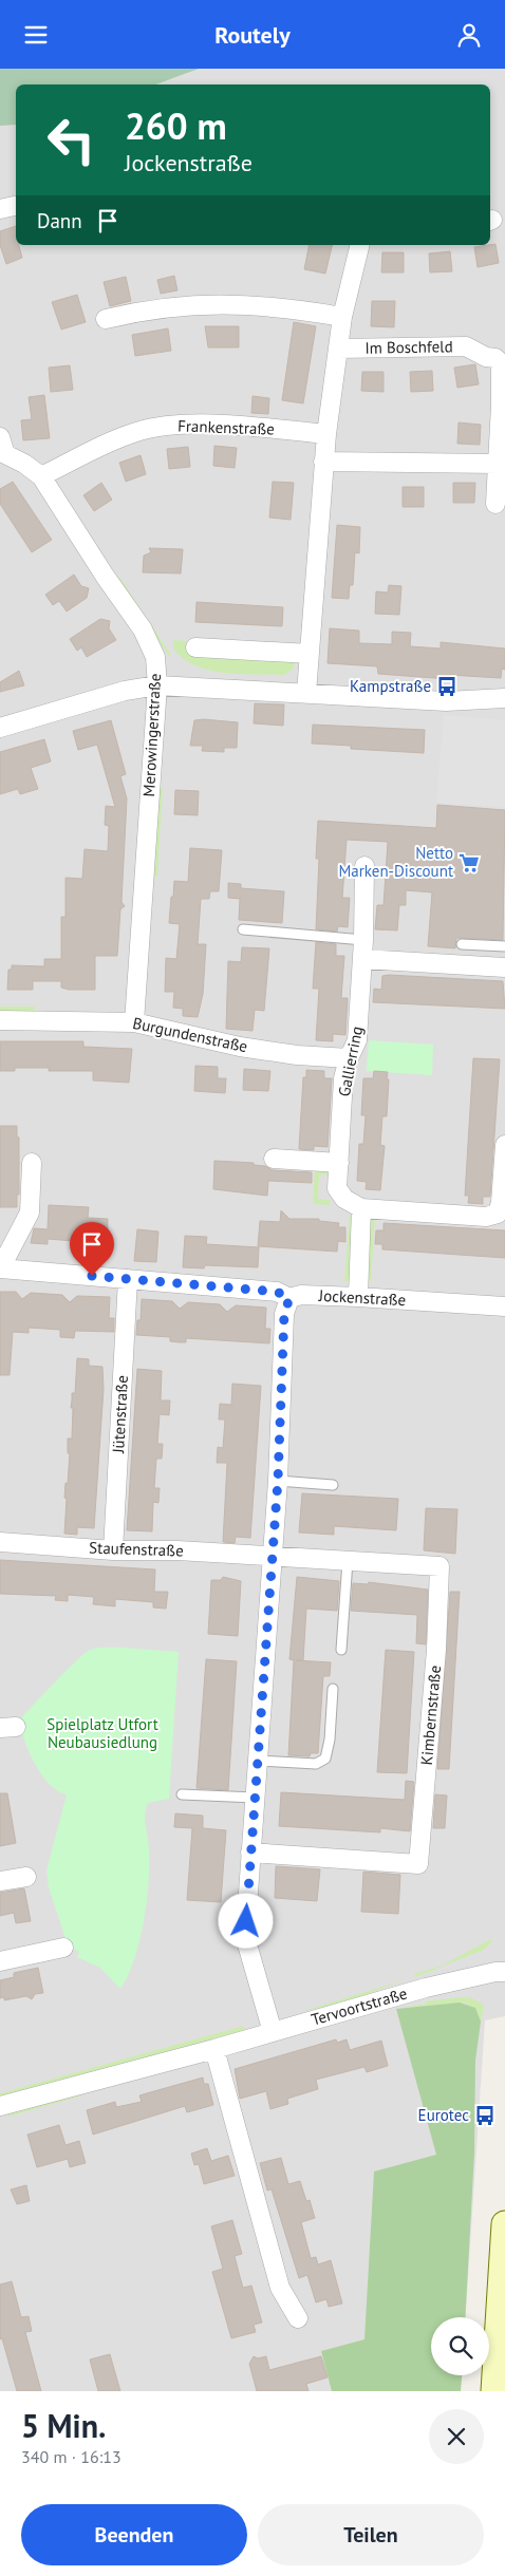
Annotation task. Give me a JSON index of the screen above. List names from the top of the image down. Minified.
{"streets":{"street":["Im Boschfeld","Frankenstraße","Merowingerstraße","Burgundenstraße","Gallierring","Jockenstraße","Jütenstraße","Staufenstraße","Kimbernstraße","Tervoortstraße"]},"crossings":[["Frankenstraße","Merowingerstraße"],["Merowingerstraße","Burgundenstraße"],["Burgundenstraße","Gallierring"],["Jockenstraße","Jütenstraße"],["Jütenstraße","Staufenstraße"],["Staufenstraße","Kimbernstraße"]],"parks":["Spielplatz Utfort Neubausiedlung"],"places":{"bus stop":["Kampstraße","Eurotec"],"supermarket":["Netto Marken-Discount"]},"page":{"header":"Routely","turn":["260 m","Jockenstraße"],"then":"Dann","heading":["5 Min.","340 m · 16:13"],"buttons":["Beenden","Teilen"]}}
